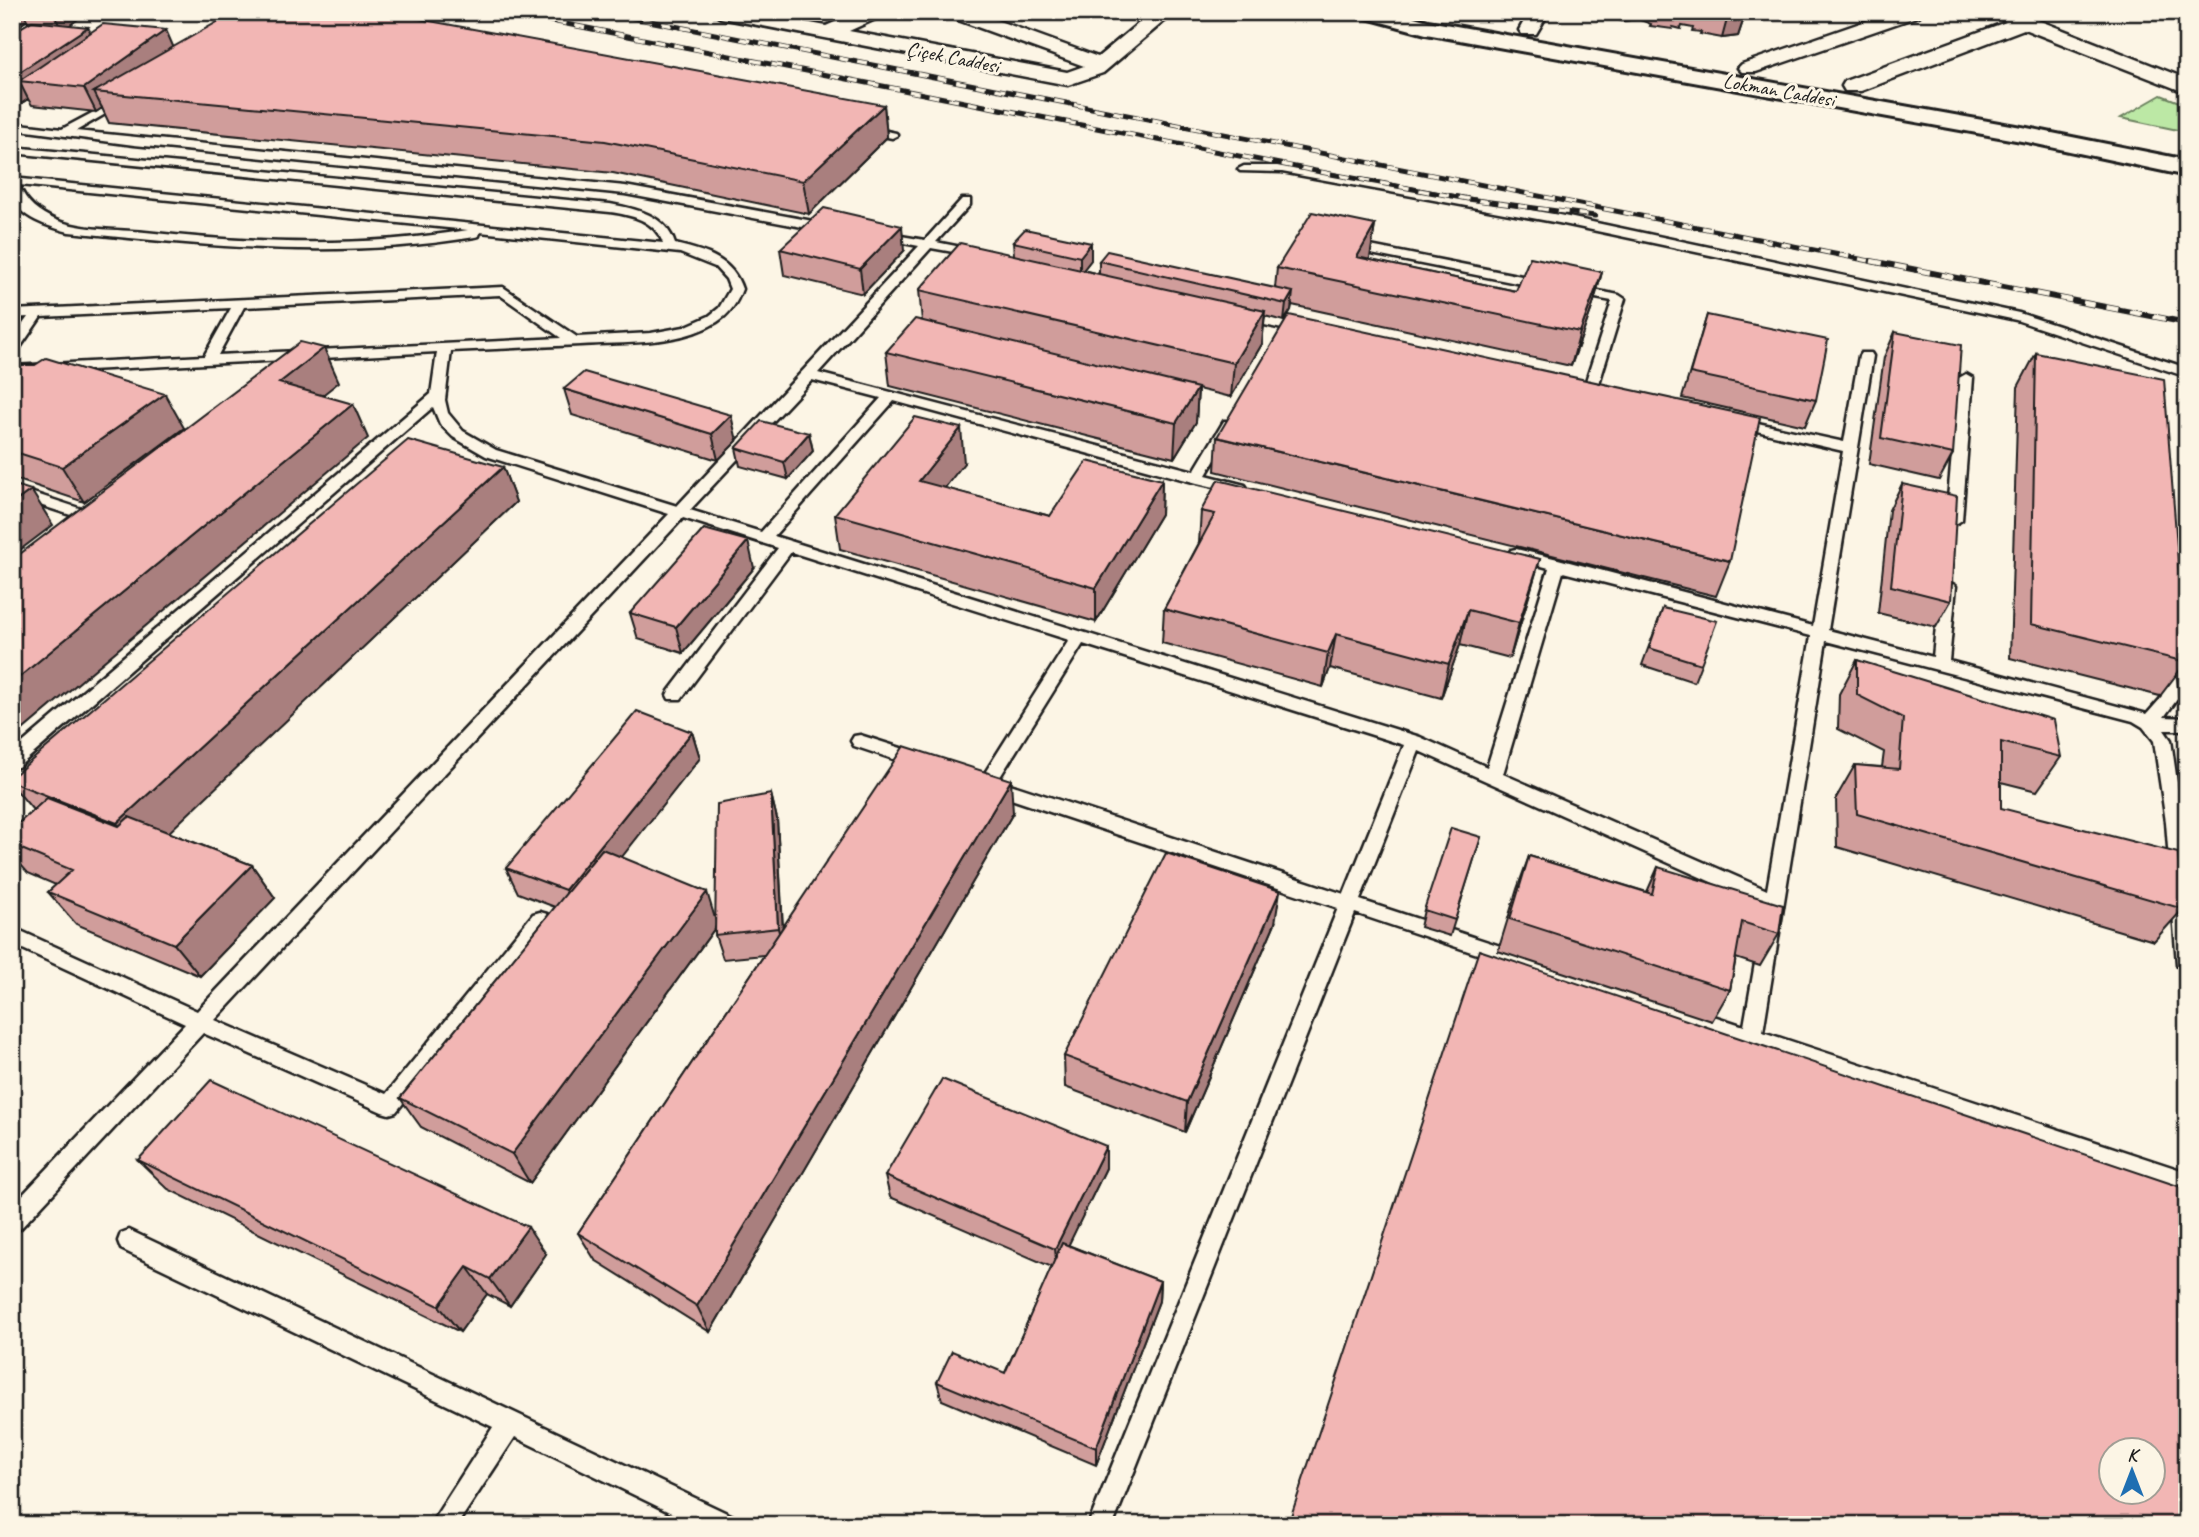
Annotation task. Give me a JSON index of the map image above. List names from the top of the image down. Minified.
{"streets":{"street":["Çiçek Caddesi","Lokman Caddesi"]},"north":"top"}
